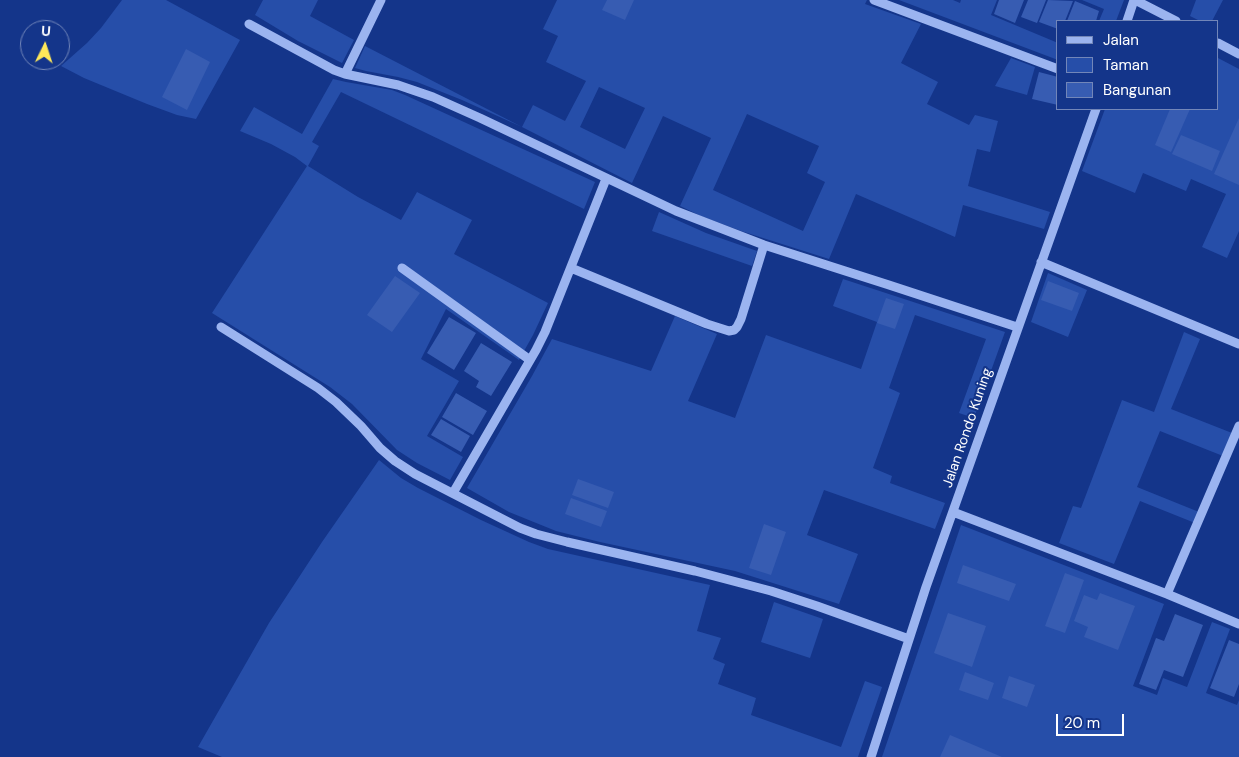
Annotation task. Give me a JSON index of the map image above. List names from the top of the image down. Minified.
{"streets":{"street":["Jalan Rondo Kuning"]},"legend":["Jalan","Taman","Bangunan"],"scale_bar":"20 m","north":"top"}
